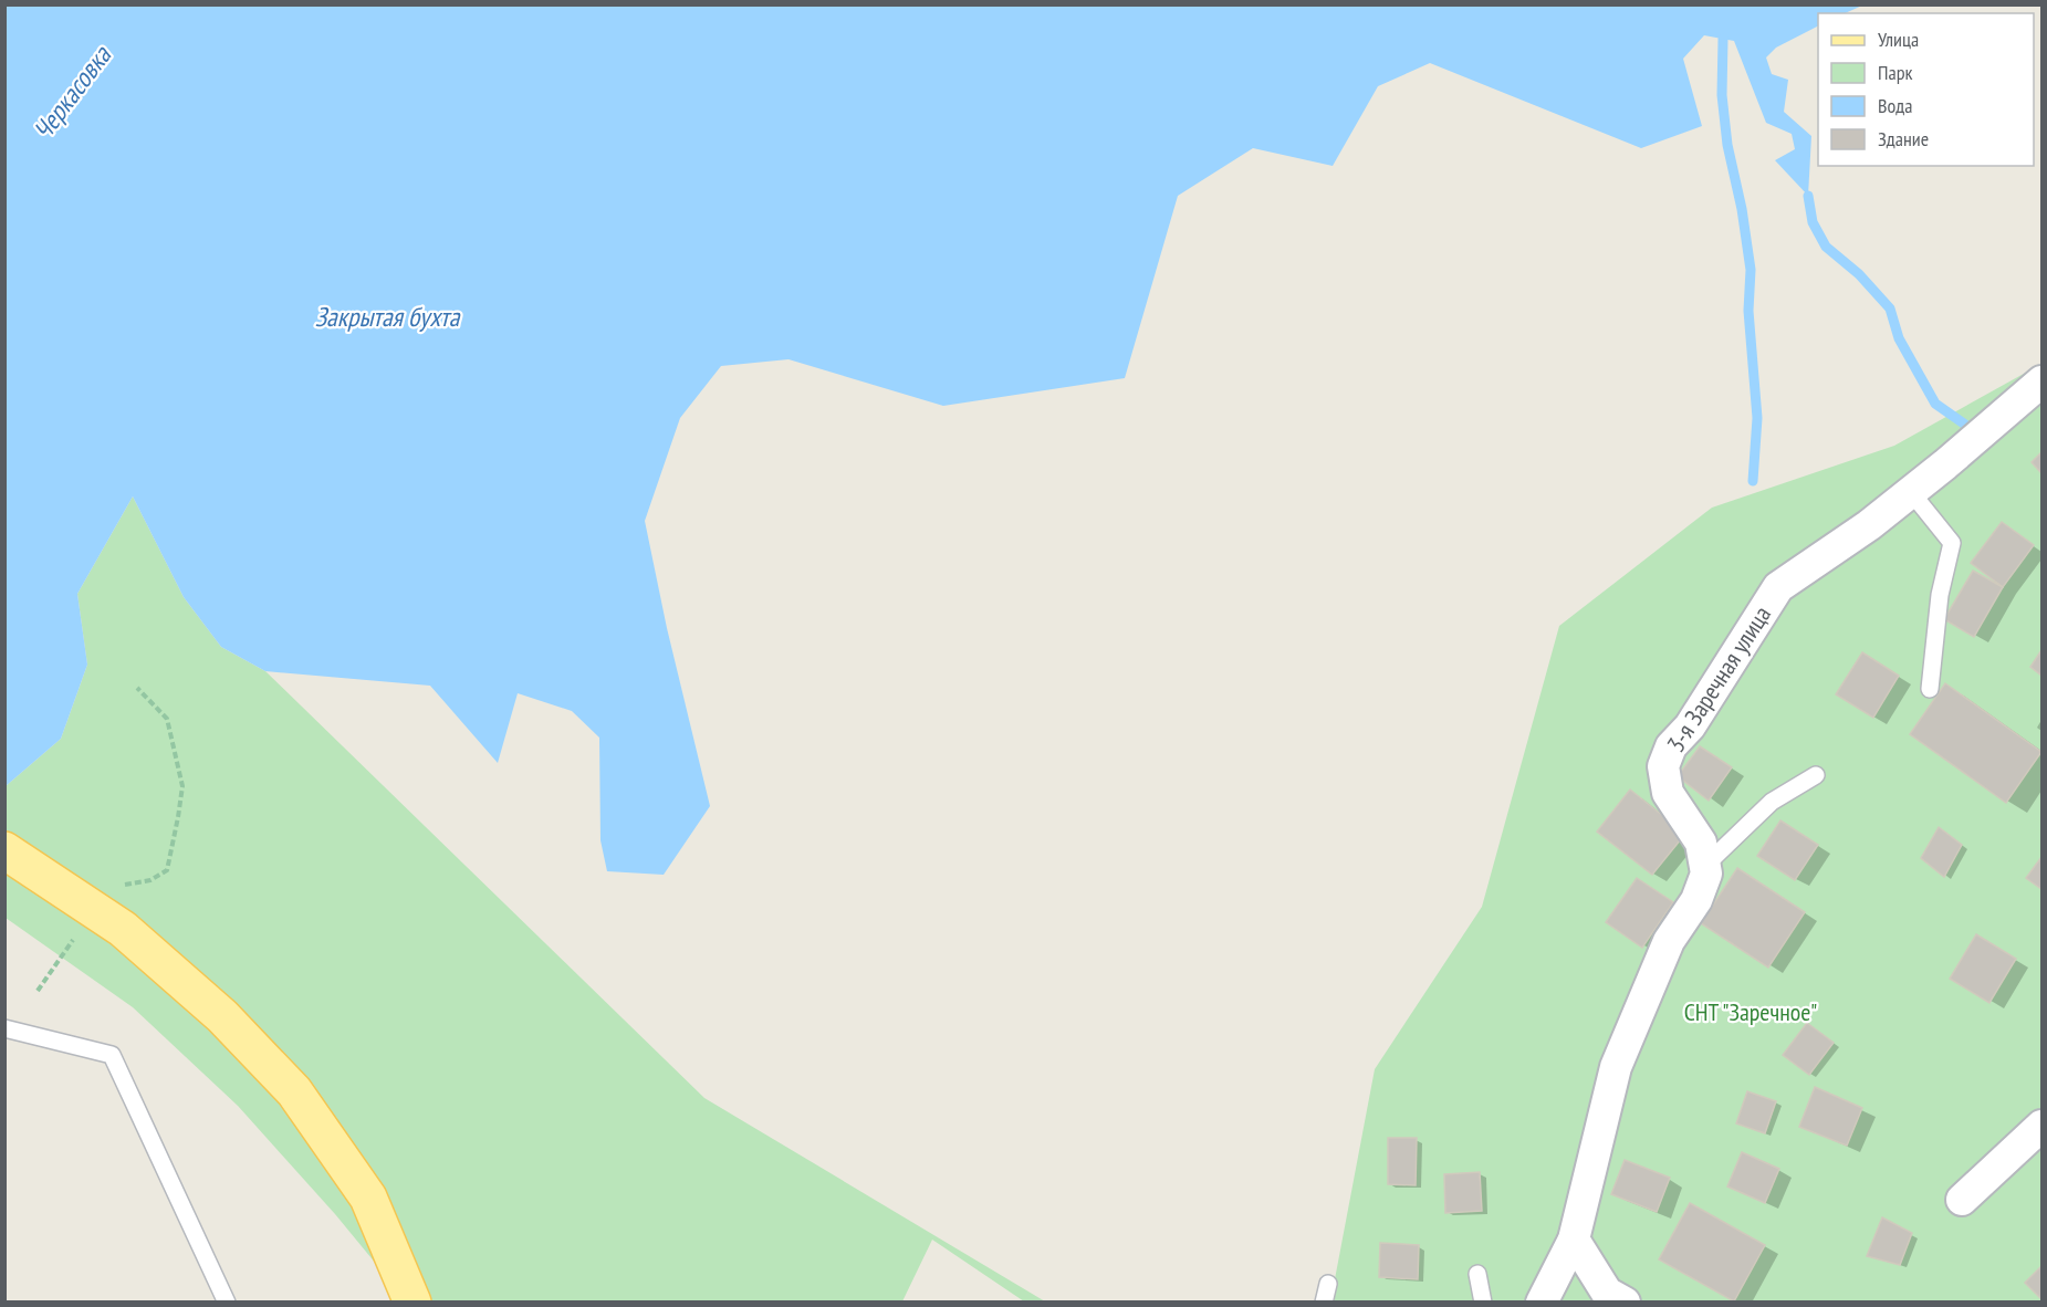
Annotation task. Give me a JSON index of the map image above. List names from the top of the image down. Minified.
{"streets":{"street":["3-я Заречная улица"]},"water":["Черкасовка","Закрытая бухта"],"parks":["СНТ \"Заречное\""],"legend":["Улица","Парк","Вода","Здание"]}
